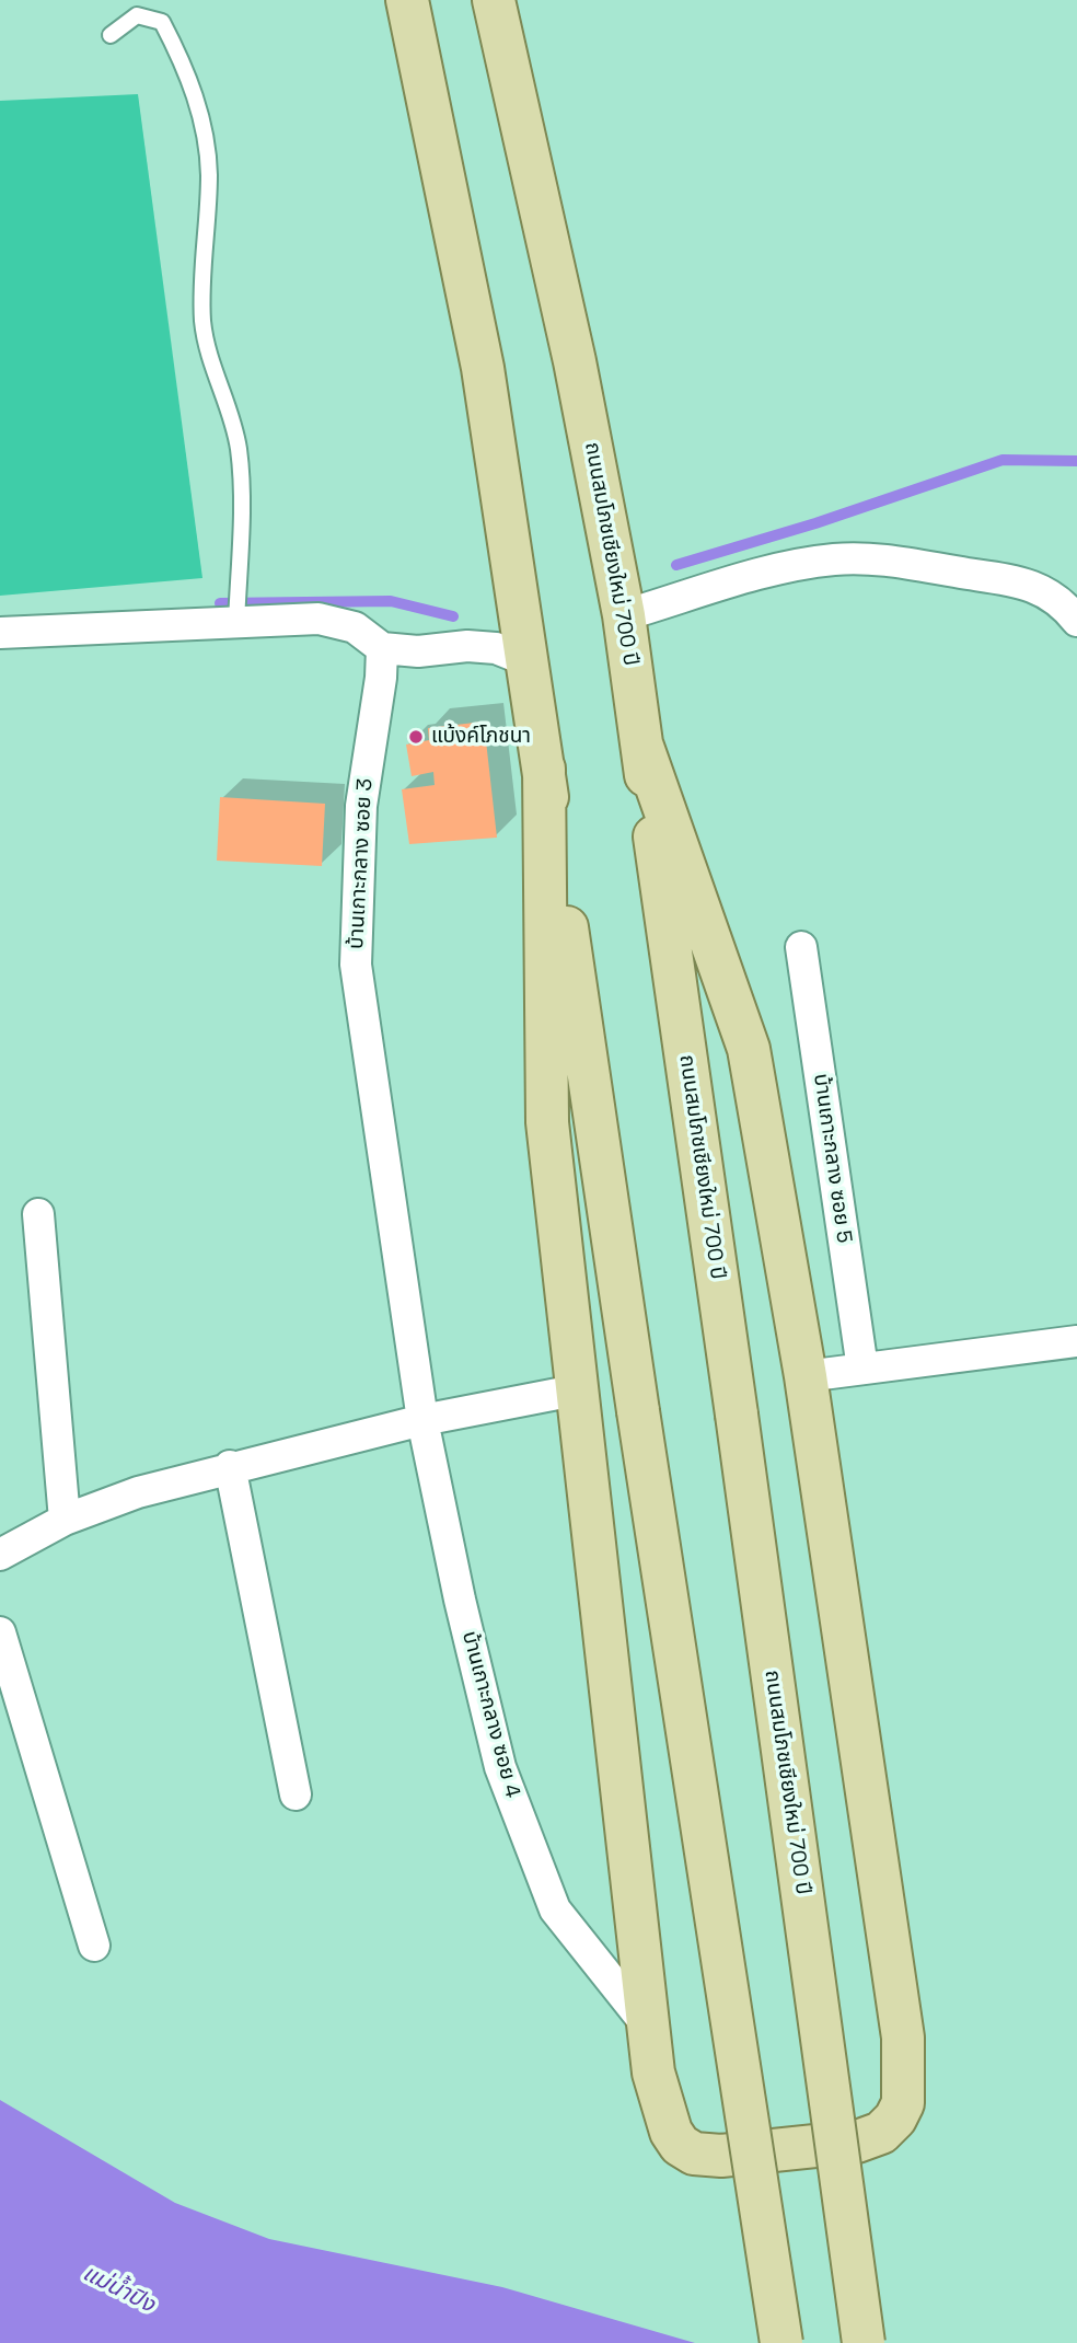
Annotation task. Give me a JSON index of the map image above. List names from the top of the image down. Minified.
{"streets":{"main road":["ถนนสมโภชเชียงใหม่ 700 ปี"],"street":["บ้านเกาะกลาง ซอย 3","บ้านเกาะกลาง ซอย 5","บ้านเกาะกลาง ซอย 4"]},"crossings":[["บ้านเกาะกลาง ซอย 3","บ้านเกาะกลาง ซอย 4"]],"water":["แม่น้ำปิง"],"places":["แบ้งค์โภชนา"]}
